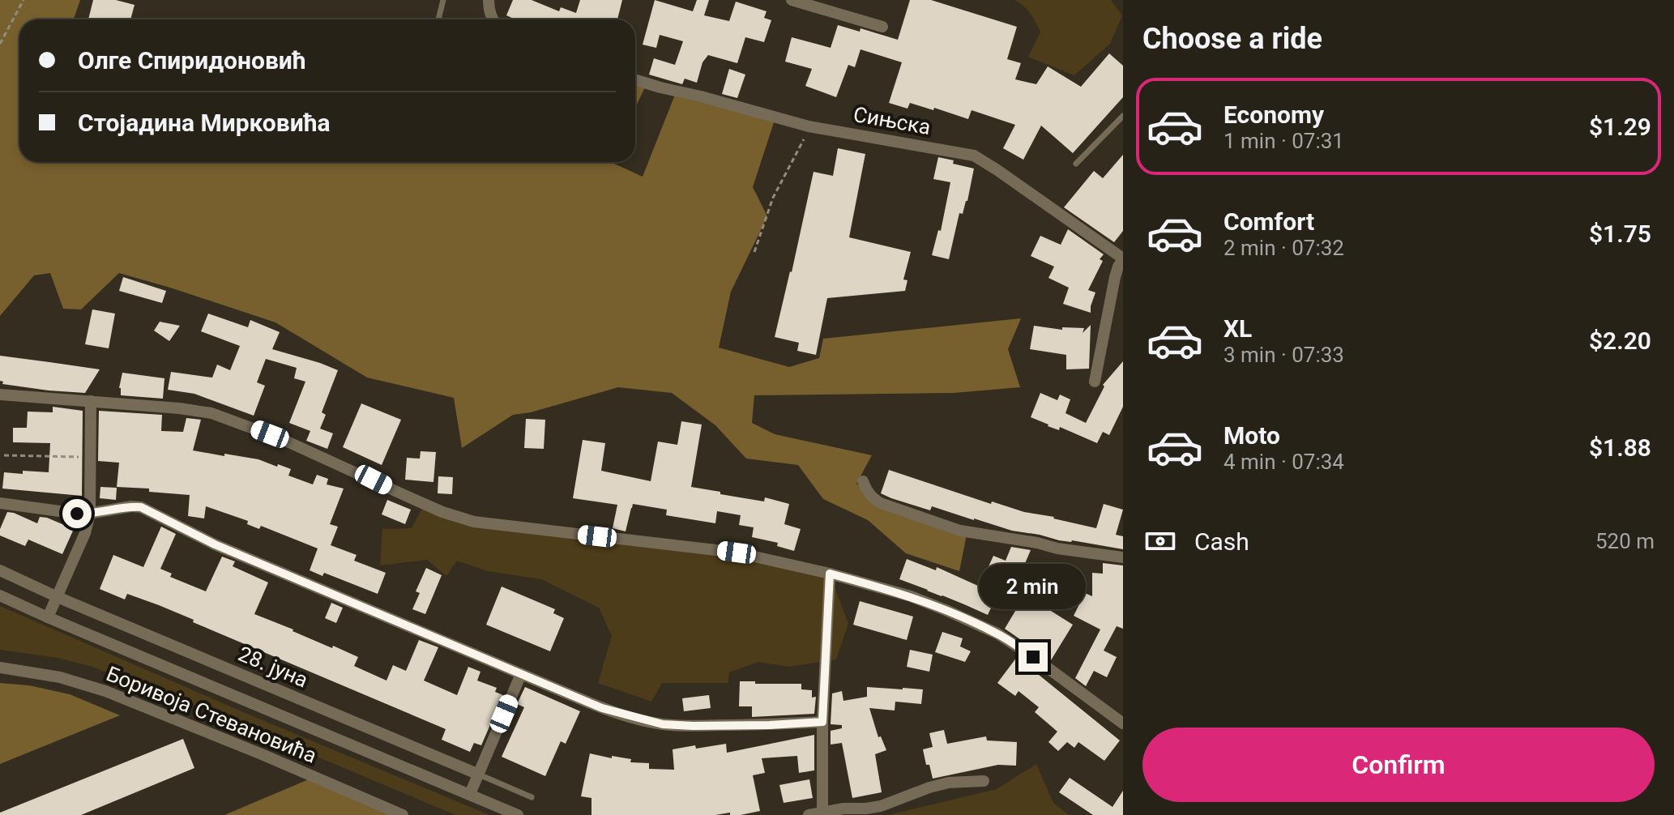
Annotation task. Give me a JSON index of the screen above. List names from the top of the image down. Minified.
{"streets":{"street":["Сињска","28. јуна","Боривоја Стевановића"]},"page":{"heading":"Choose a ride","banner":["Олге Спиридоновић","Стојадина Мирковића"],"list":[{"name":"Economy","note":"1 min · 07:31","value":"$1.29"},{"name":"Comfort","note":"2 min · 07:32","value":"$1.75"},{"name":"XL","note":"3 min · 07:33","value":"$2.20"},{"name":"Moto","note":"4 min · 07:34","value":"$1.88"}],"pay":["Cash","520 m"],"bubble":"2 min","buttons":"Confirm"}}
